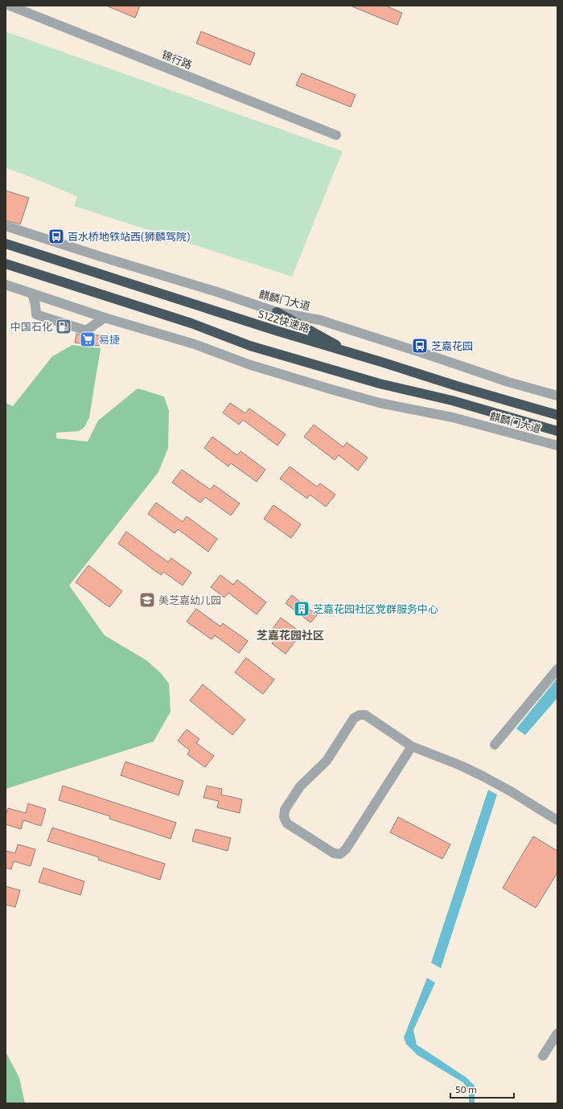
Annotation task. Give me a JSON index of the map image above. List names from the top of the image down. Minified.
{"streets":{"highway":["S122快速路"],"street":["锦行路","麒麟门大道"]},"districts":["芝嘉花园社区"],"places":{"bus stop":["百水桥地铁站西(狮麟驾院)","芝嘉花园"],"fuel station":["中国石化"],"supermarket":["易捷"],"school or university":["美芝嘉幼儿园"],"building":["芝嘉花园社区党群服务中心"]},"scale_bar":"50 m"}
